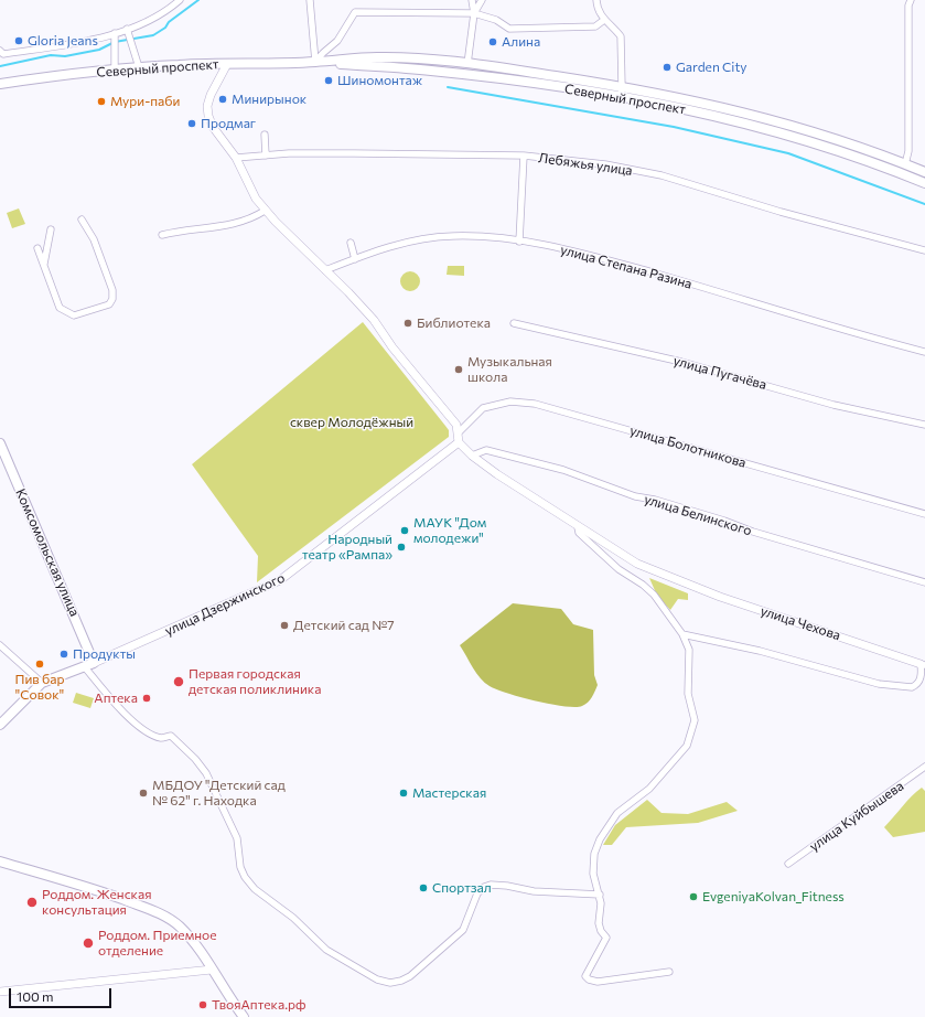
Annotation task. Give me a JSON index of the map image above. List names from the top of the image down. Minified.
{"streets":{"main road":["Северный проспект","Комсомольская улица","улица Дзержинского"],"street":["Лебяжья улица","улица Степана Разина","улица Пугачёва","улица Болотникова","улица Белинского","улица Чехова","улица Куйбышева"]},"crossings":[["улица Белинского","улица Чехова"],["Комсомольская улица","улица Дзержинского"],["улица Дзержинского","улица Чехова"]],"parks":["сквер Молодёжный"],"places":["Gloria Jeans","Алина","Garden City","Шиномонтаж","Минирынок","Мури-паби","Продмаг","Библиотека","Музыкальная школа","МАУК \"Дом молодежи\"","Народный театр «Рампа»","Детский сад №7","Продукты","Пив бар \"Совок\"","Первая городская детская поликлиника","Аптека","МБДОУ \"Детский сад № 62\" г. Находка","Мастерская","Спортзал","EvgeniyaKolvan_Fitness","Роддом. Женская консультация","Роддом. Приемное отделение","ТвояАптека.рф"],"scale_bar":"100 m"}
